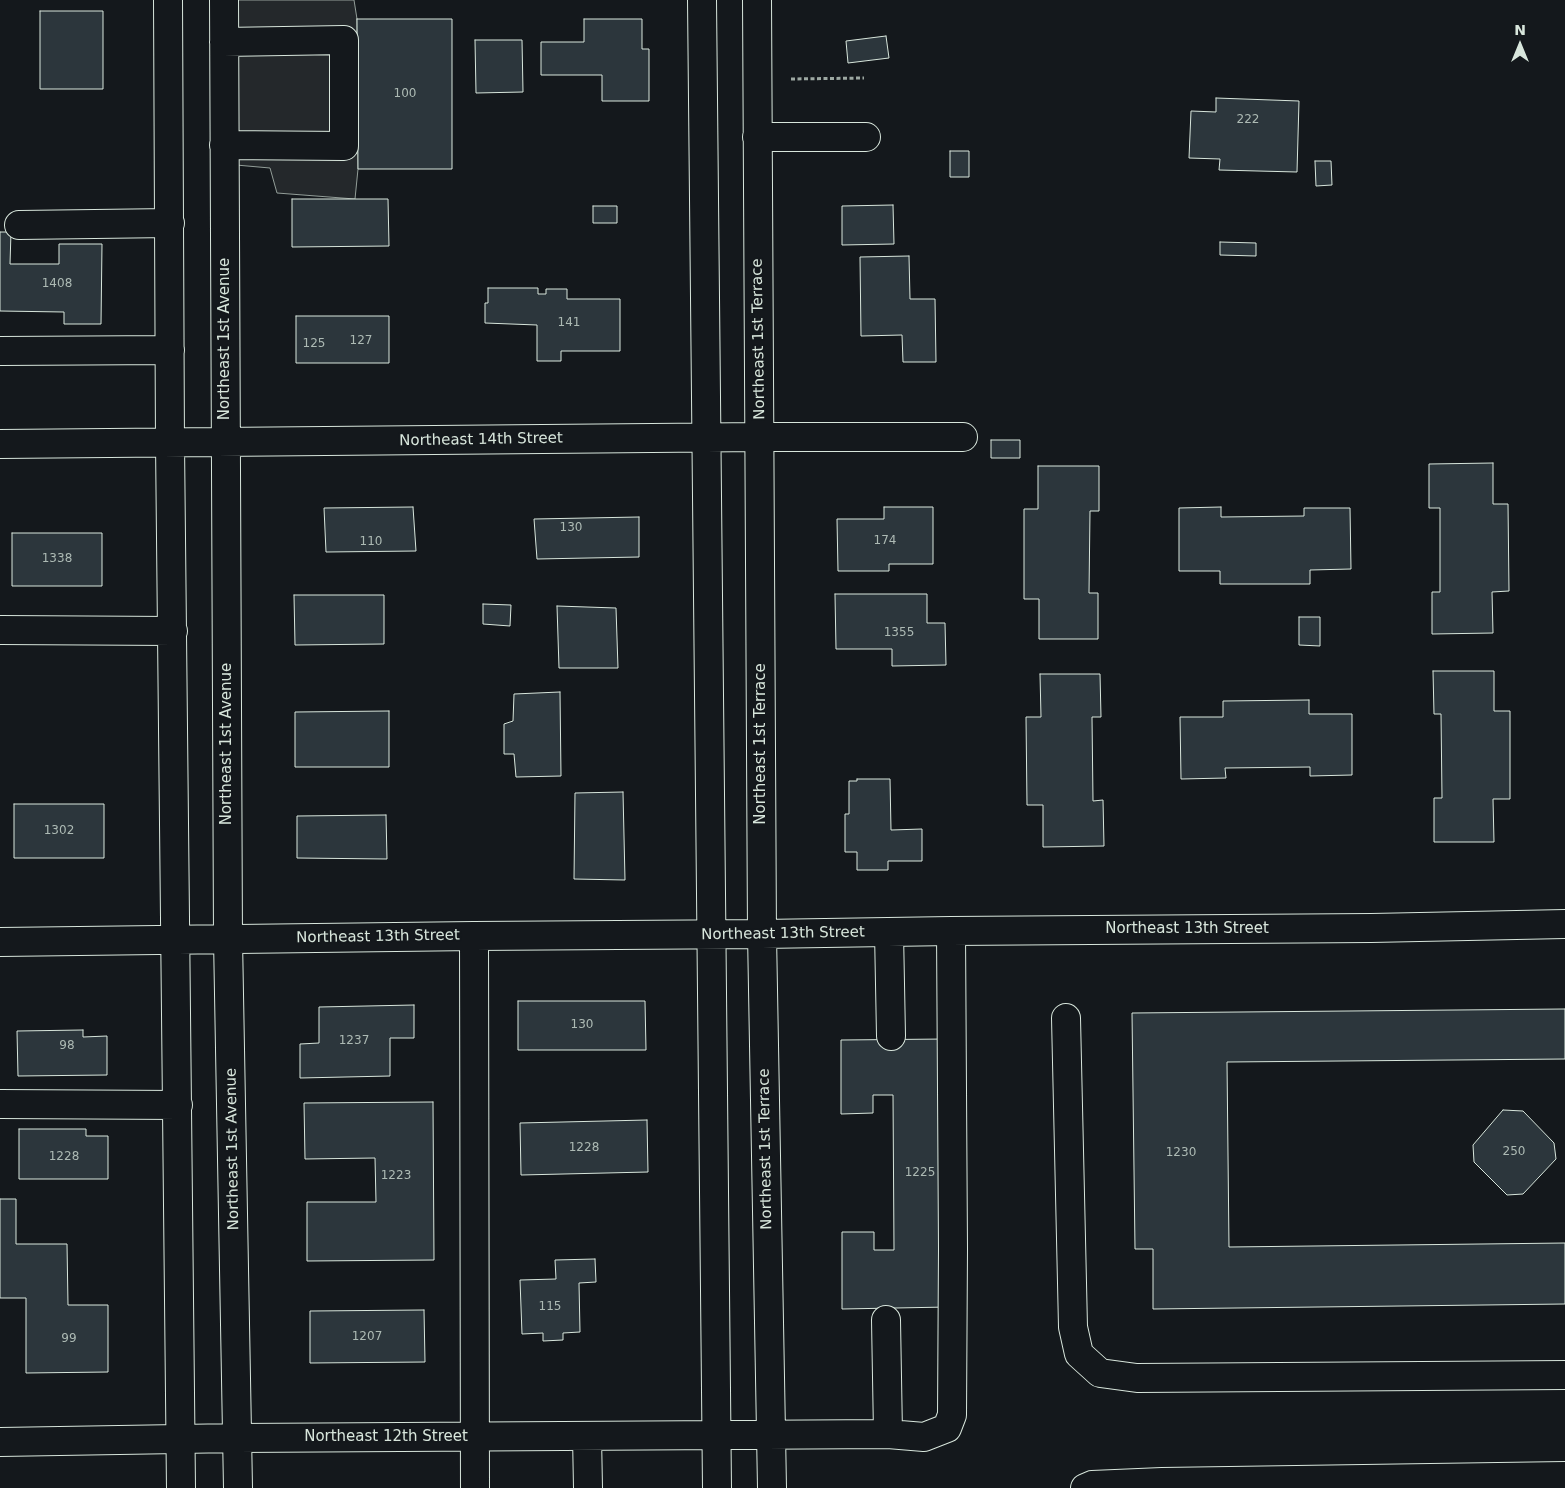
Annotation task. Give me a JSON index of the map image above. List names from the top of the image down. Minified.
{"streets":{"street":["Northeast 1st Avenue","Northeast 1st Terrace","Northeast 14th Street","Northeast 13th Street","Northeast 12th Street"]},"crossings":[["Northeast 1st Avenue","Northeast 14th Street"],["Northeast 1st Avenue","Northeast 13th Street"],["Northeast 1st Avenue","Northeast 12th Street"],["Northeast 1st Terrace","Northeast 14th Street"],["Northeast 1st Terrace","Northeast 13th Street"],["Northeast 1st Terrace","Northeast 12th Street"],["Northeast 13th Street","Northeast 12th Street"]],"house_numbers":["100","222","1408","141","127","125","130","174","110","1338","1355","1302","130","1237","98","1228","250","1230","1228","1225","1223","115","1207","99"],"north":"top"}
